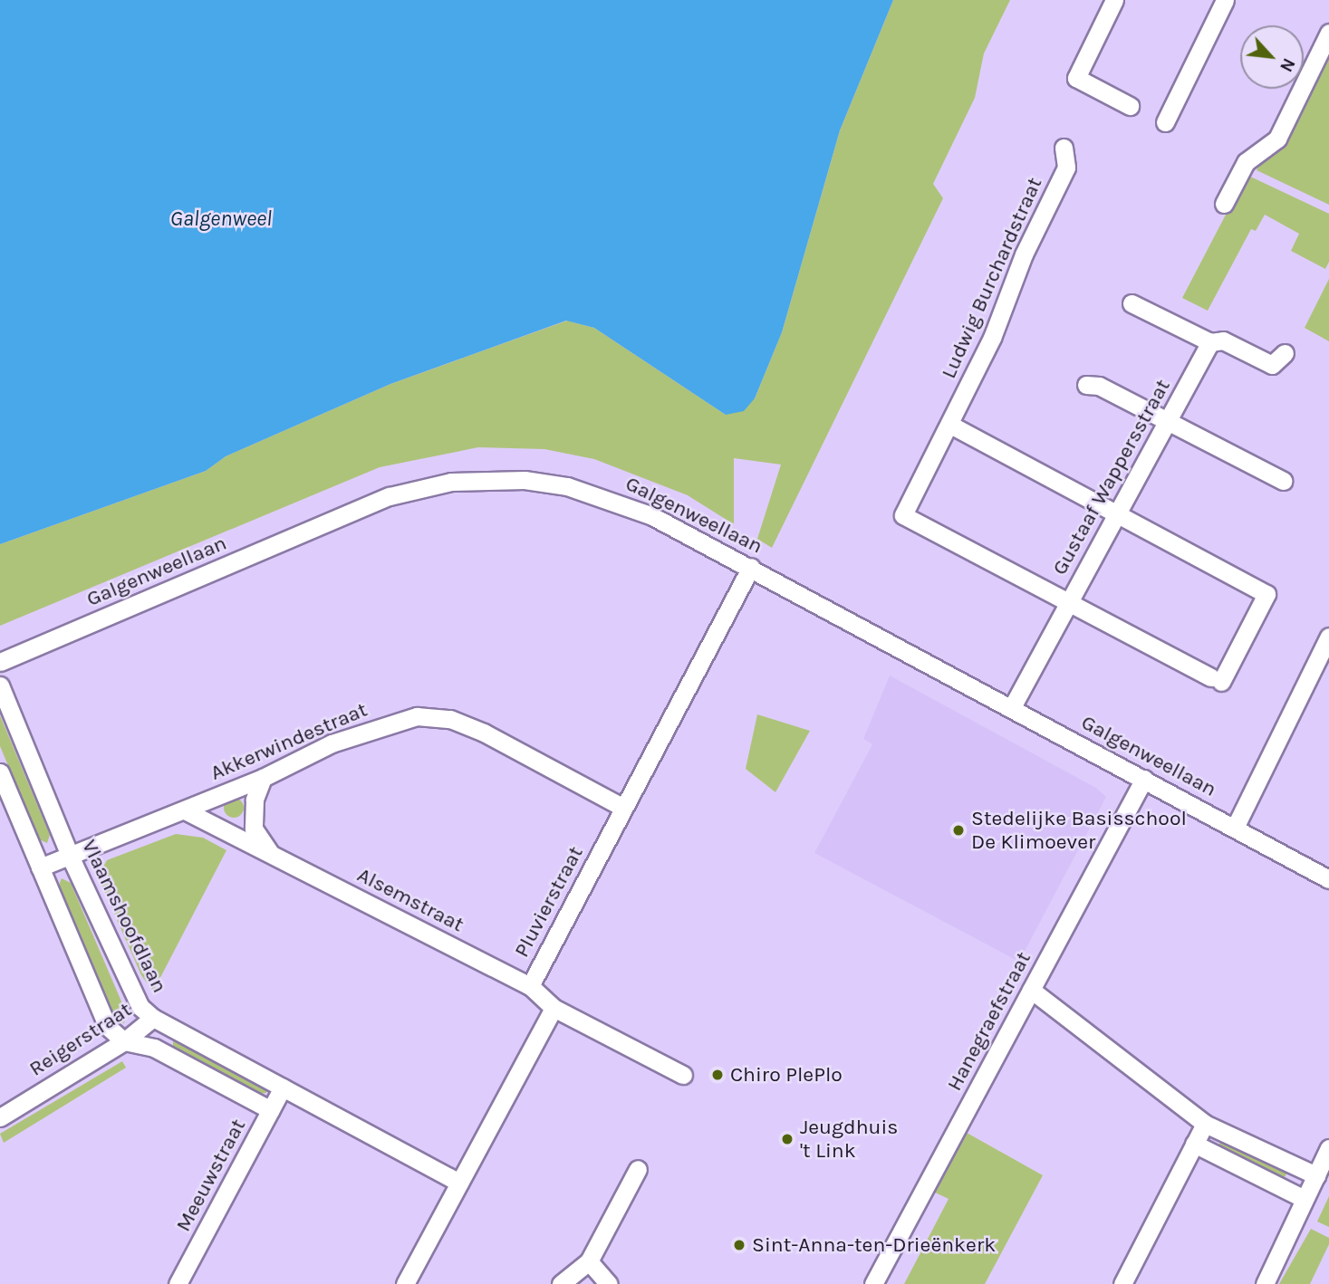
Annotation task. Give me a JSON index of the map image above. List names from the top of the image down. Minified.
{"streets":{"street":["Ludwig Burchardstraat","Gustaaf Wappersstraat","Galgenweellaan","Akkerwindestraat","Alsemstraat","Pluvierstraat","Vlaamshoofdlaan","Hanegraefstraat","Reigerstraat","Meeuwstraat"]},"crossings":[["Ludwig Burchardstraat","Gustaaf Wappersstraat"],["Gustaaf Wappersstraat","Galgenweellaan"],["Galgenweellaan","Pluvierstraat"],["Galgenweellaan","Hanegraefstraat"],["Akkerwindestraat","Alsemstraat"],["Akkerwindestraat","Pluvierstraat"],["Akkerwindestraat","Vlaamshoofdlaan"],["Alsemstraat","Pluvierstraat"],["Vlaamshoofdlaan","Reigerstraat"],["Vlaamshoofdlaan","Meeuwstraat"]],"water":["Galgenweel"],"places":["Stedelijke Basisschool De Klimoever","Chiro PlePlo","Jeugdhuis 't Link","Sint-Anna-ten-Drieënkerk"],"north":"bottom right"}
